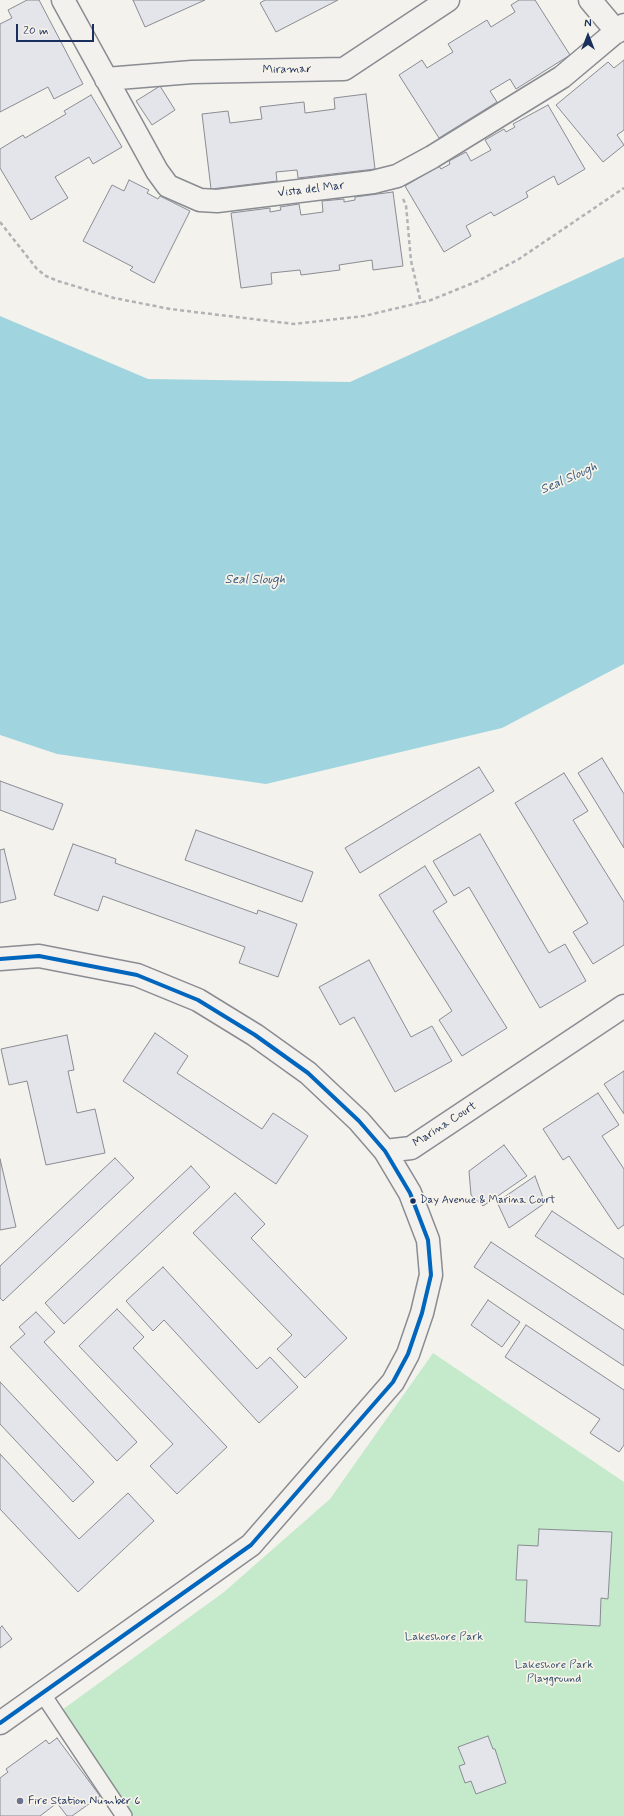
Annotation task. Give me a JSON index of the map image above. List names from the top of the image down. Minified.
{"streets":{"street":["Miramar","Vista del Mar","Marina Court"]},"crossings":[["Miramar","Vista del Mar"]],"water":["Seal Slough"],"parks":["Lakeshore Park","Lakeshore Park Playground"],"places":["Day Avenue & Marina Court","Fire Station Number 6"],"scale_bar":"20 m","north":"top"}
